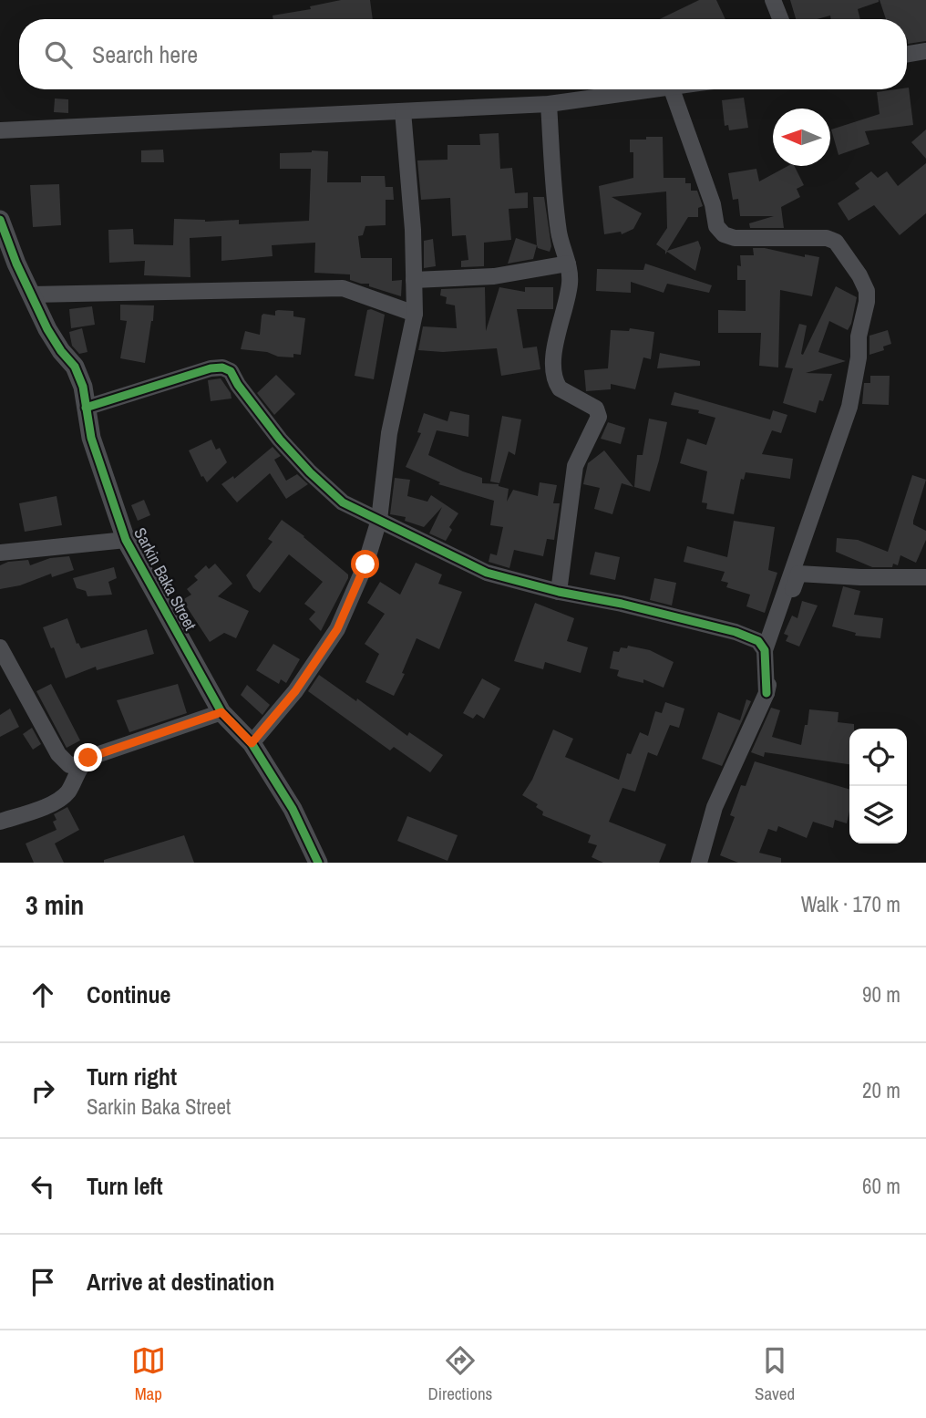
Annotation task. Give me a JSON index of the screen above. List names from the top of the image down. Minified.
{"streets":{"street":["Sarkin Baka Street"]},"north":"left","page":{"search":"Search here","heading":["3 min","Walk · 170 m"],"list":[["Continue","90 m"],["Turn right","Sarkin Baka Street","20 m"],["Turn left","60 m"],"Arrive at destination"],"nav":["Map","Directions","Saved"]}}
